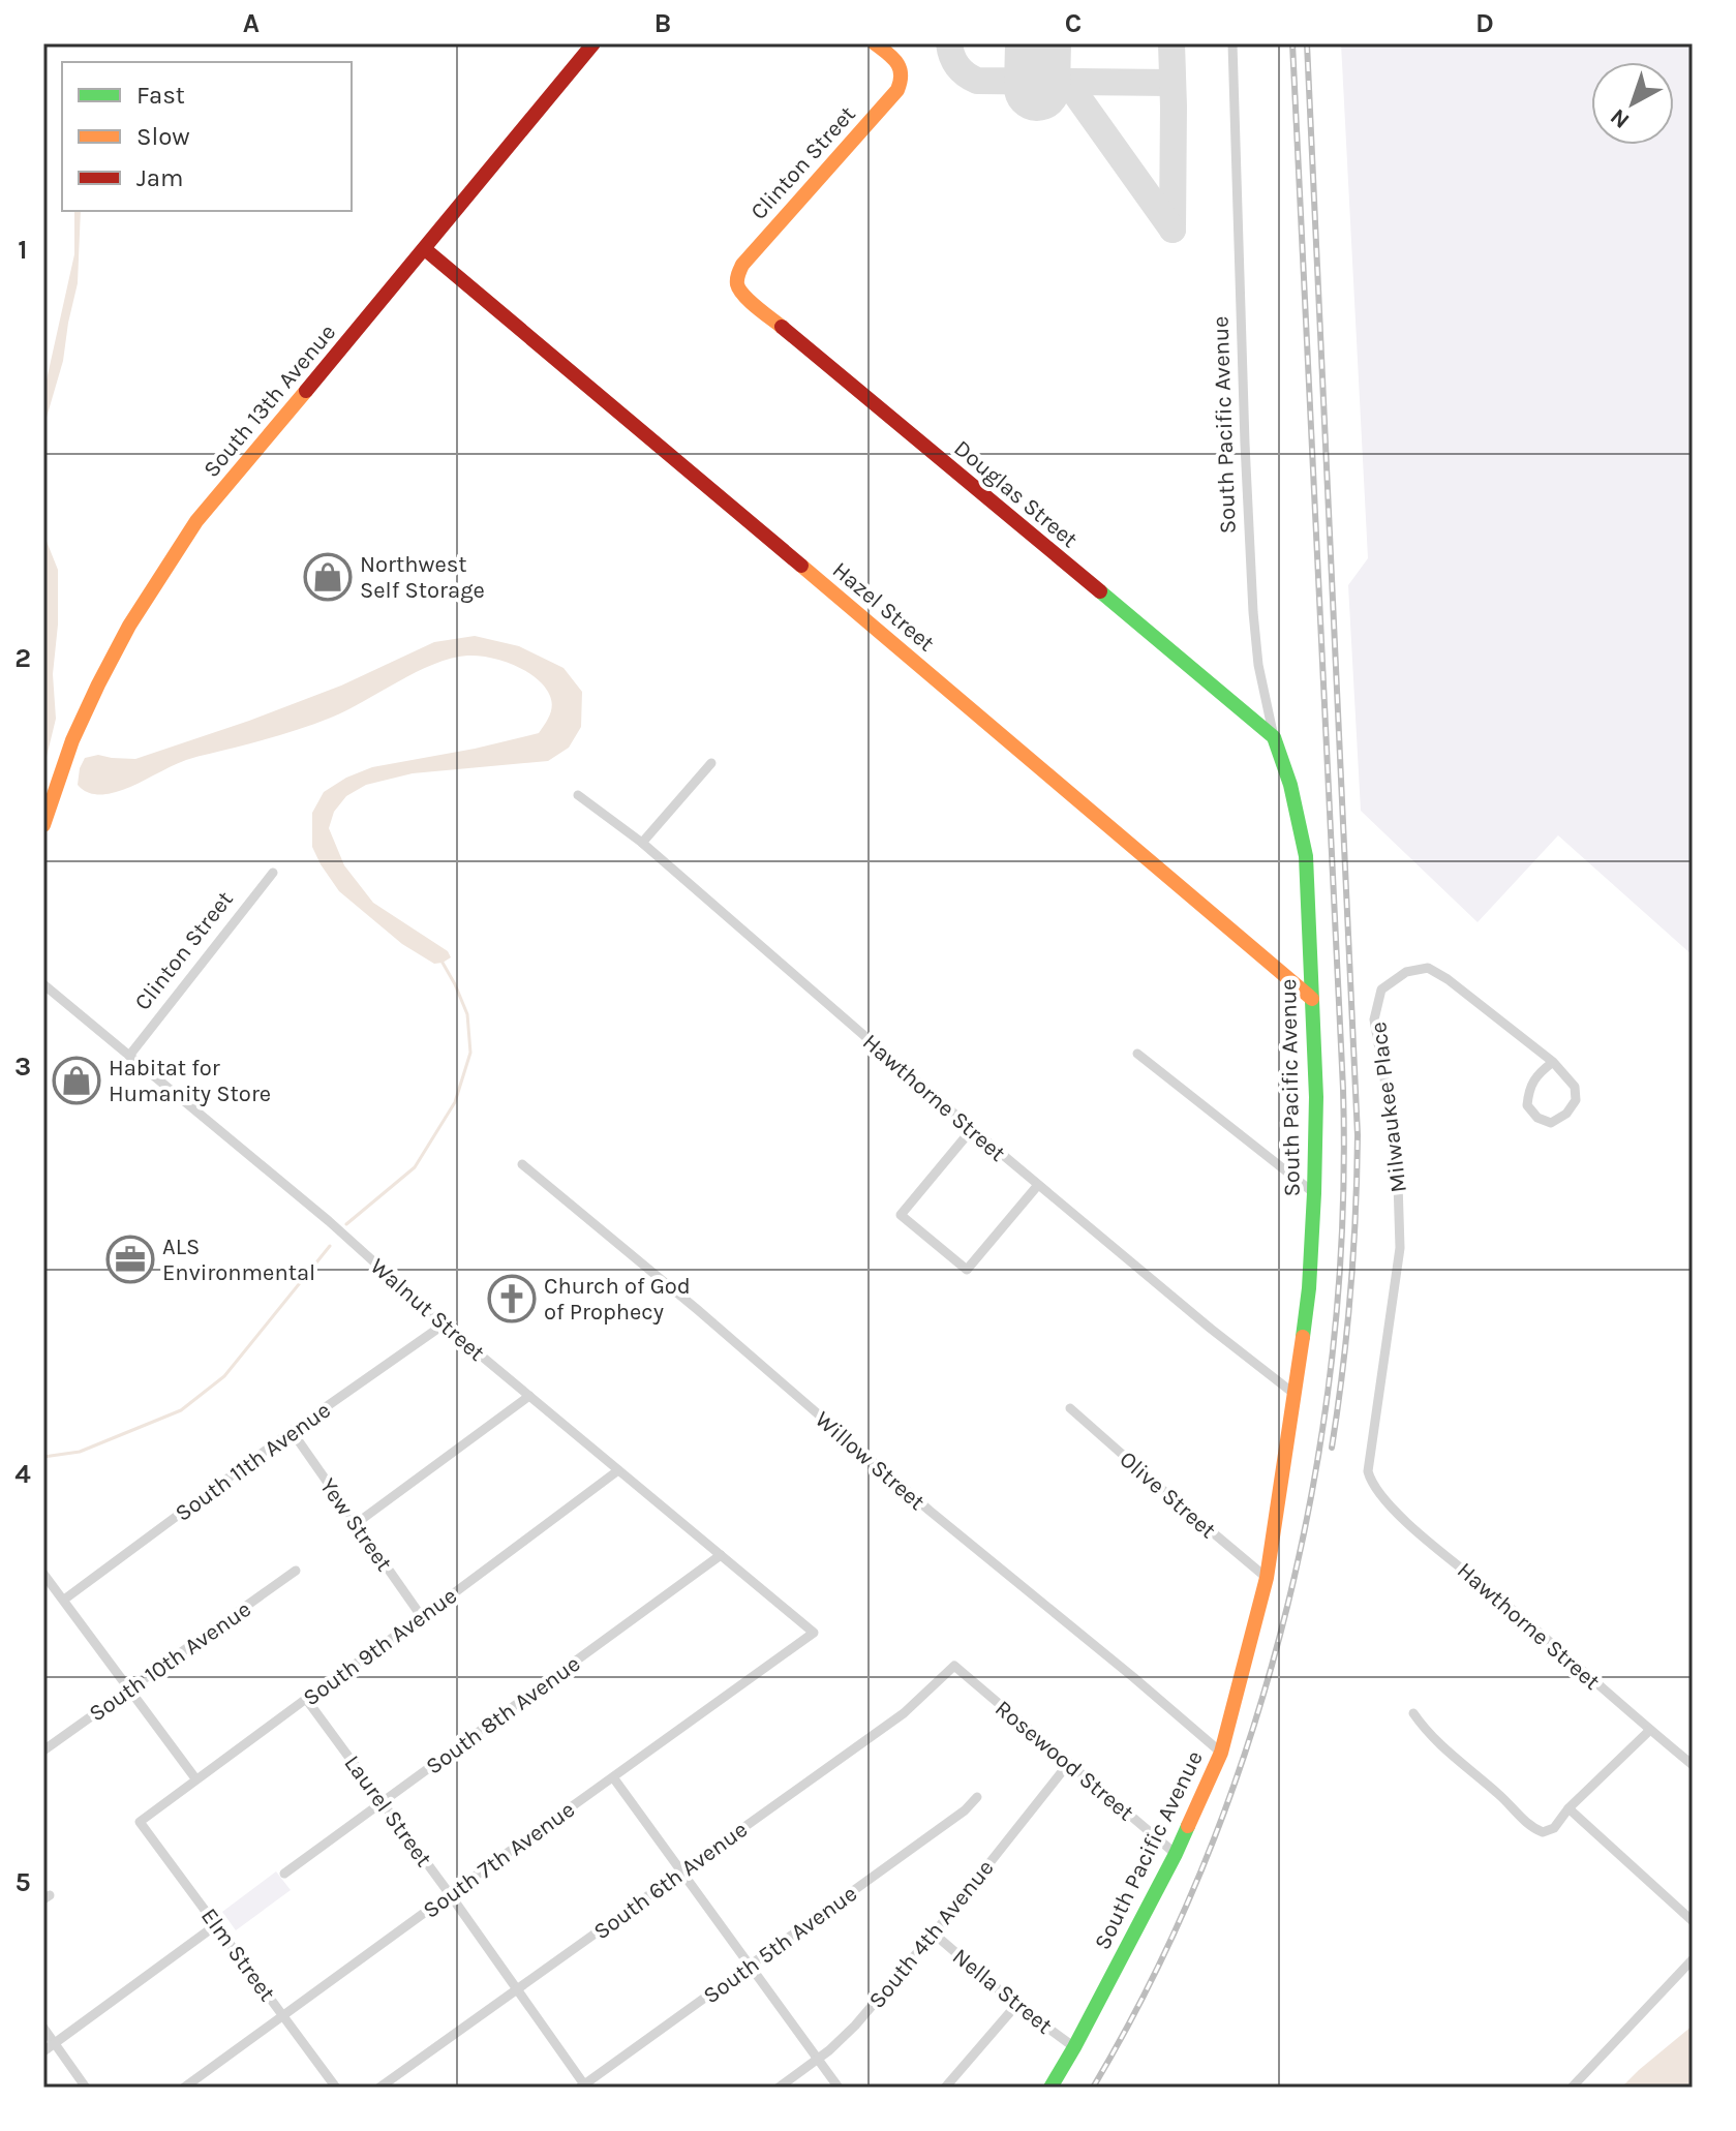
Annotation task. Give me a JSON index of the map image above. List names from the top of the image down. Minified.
{"streets":{"street":["Clinton Street","South 13th Avenue","South Pacific Avenue","Douglas Street","Hazel Street","Hawthorne Street","Milwaukee Place","Walnut Street","Willow Street","South 11th Avenue","Olive Street","Yew Street","South 9th Avenue","South 10th Avenue","South 8th Avenue","Rosewood Street","Laurel Street","South 7th Avenue","South 6th Avenue","South 4th Avenue","South 5th Avenue","Elm Street","Nella Street"]},"crossings":[["Clinton Street","Douglas Street"],["Clinton Street","Walnut Street"],["South 13th Avenue","Hazel Street"],["South Pacific Avenue","Douglas Street"],["South Pacific Avenue","Hazel Street"],["South Pacific Avenue","Hawthorne Street"],["South Pacific Avenue","Willow Street"],["South Pacific Avenue","Olive Street"],["South Pacific Avenue","Rosewood Street"],["South Pacific Avenue","Nella Street"],["Hawthorne Street","Milwaukee Place"],["Walnut Street","South 11th Avenue"],["Walnut Street","South 9th Avenue"],["Walnut Street","South 8th Avenue"],["Walnut Street","South 7th Avenue"],["South 11th Avenue","Yew Street"],["Yew Street","South 9th Avenue"],["South 9th Avenue","Laurel Street"],["South 9th Avenue","Elm Street"],["South 8th Avenue","Laurel Street"],["Rosewood Street","South 6th Avenue"],["Rosewood Street","South 4th Avenue"],["Laurel Street","South 7th Avenue"],["Laurel Street","South 6th Avenue"],["Laurel Street","South 5th Avenue"],["South 7th Avenue","Elm Street"],["South 4th Avenue","Nella Street"]],"places":{"shop":["Northwest Self Storage","Habitat for Humanity Store"],"office":["ALS Environmental"],"church":["Church of God of Prophecy"]},"legend":["Fast","Slow","Jam"],"north":"bottom left","grid":{"columns":["A","B","C","D"],"rows":["1","2","3","4","5"]}}
